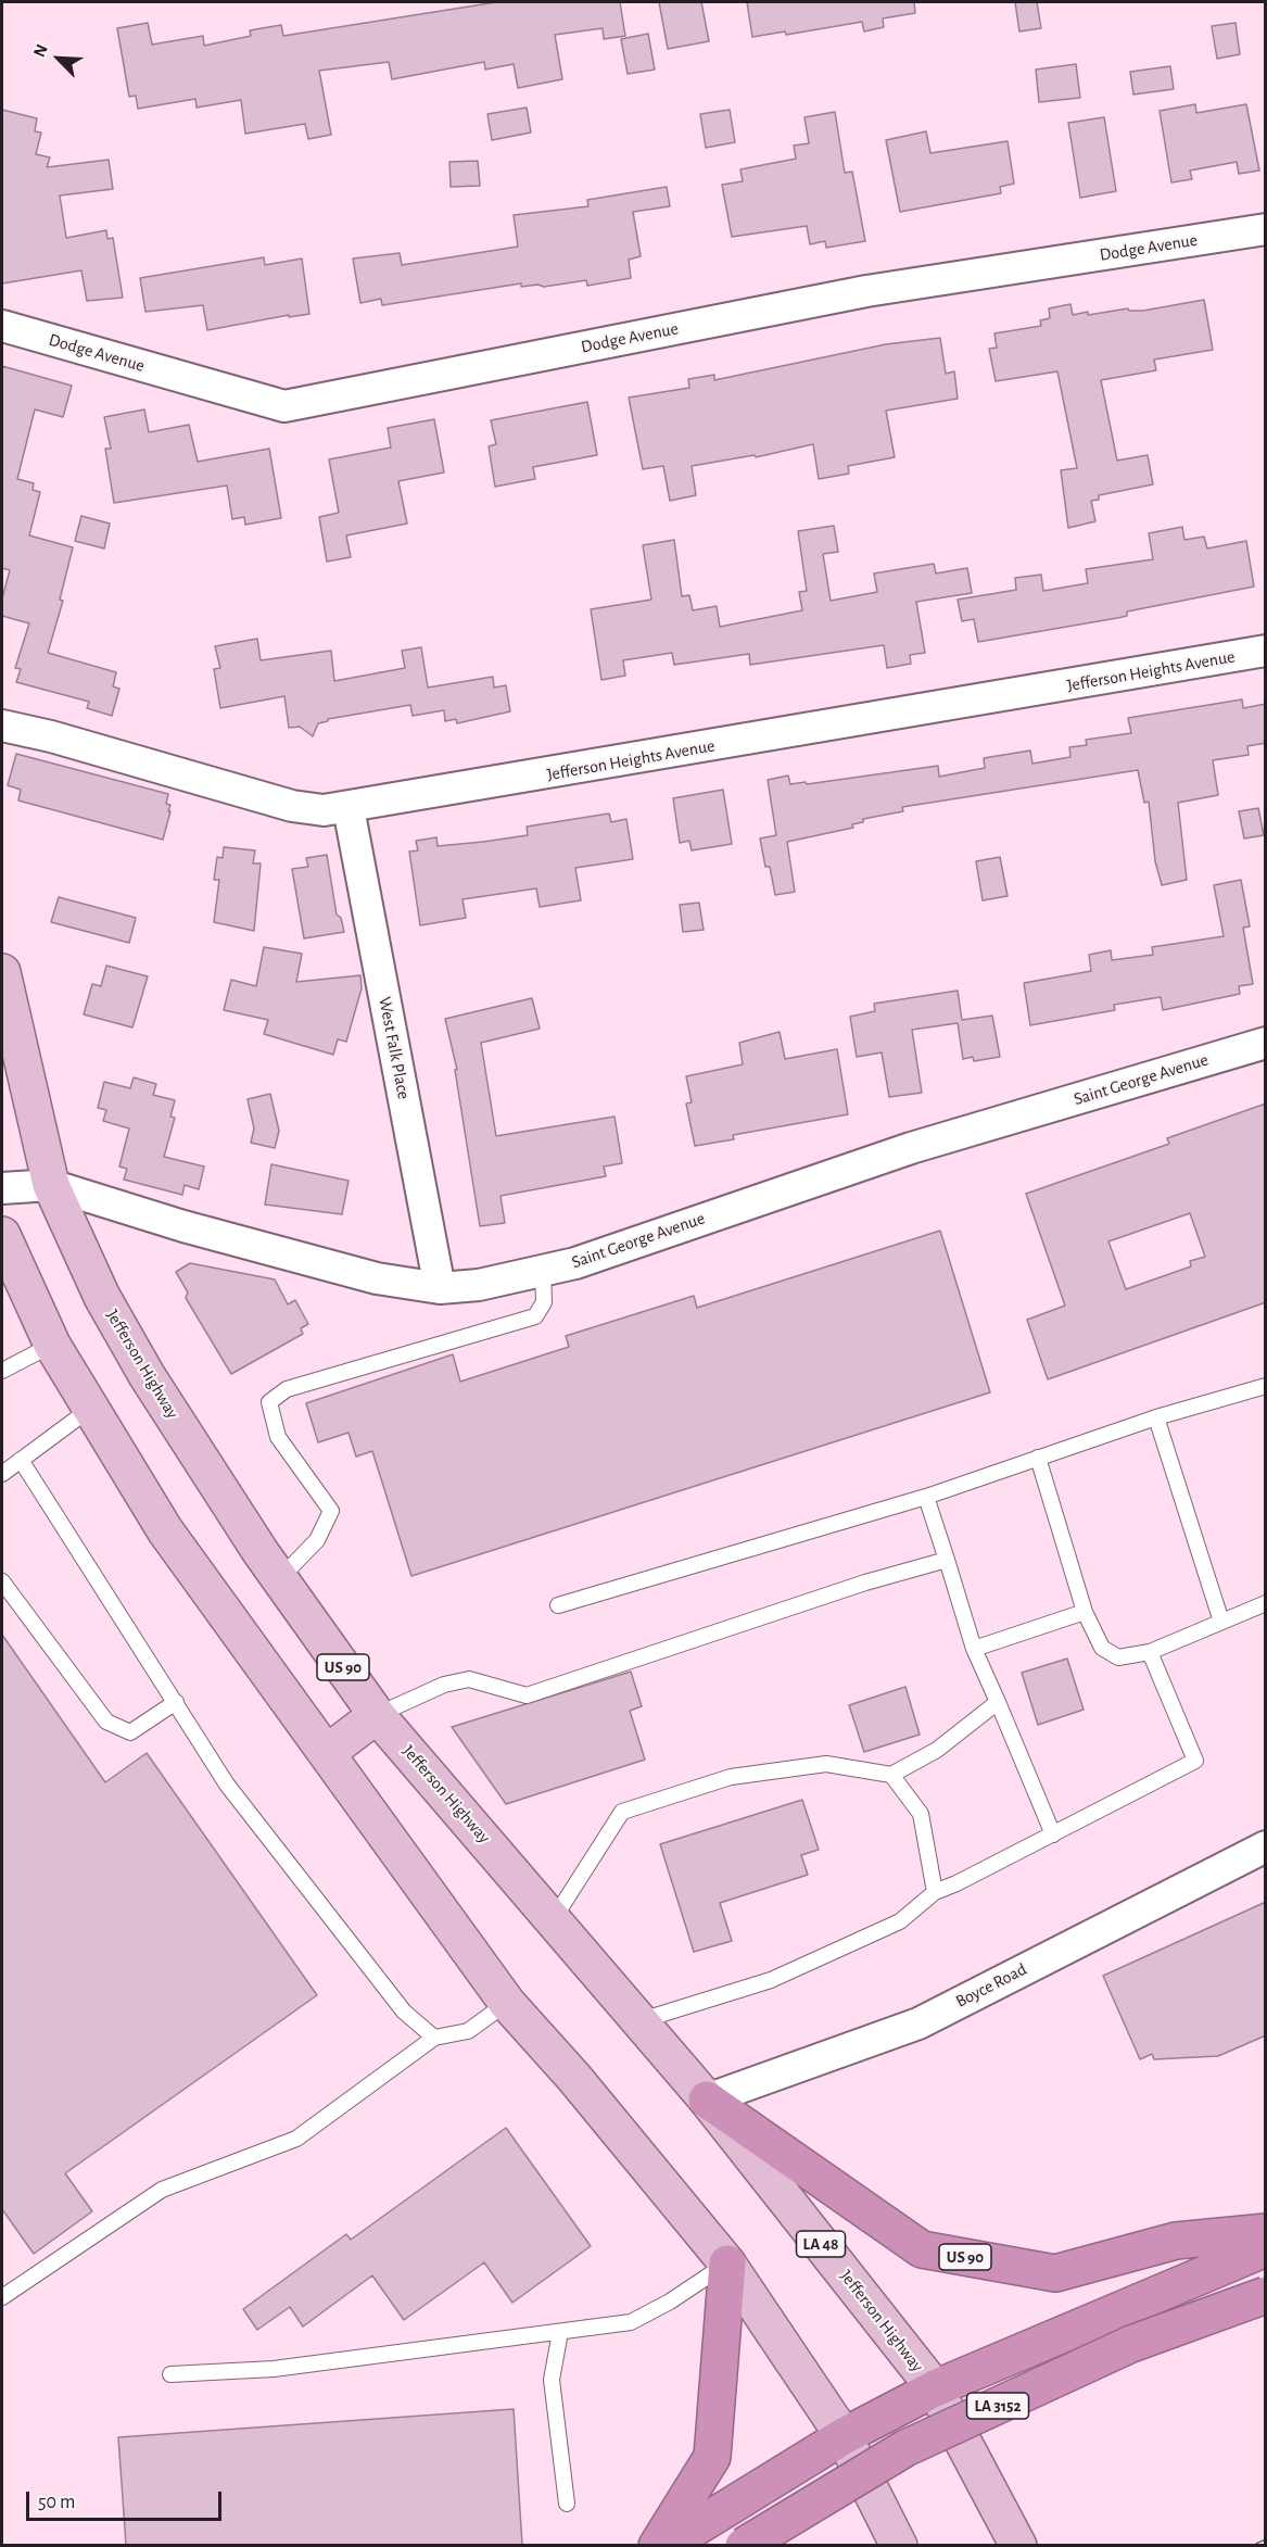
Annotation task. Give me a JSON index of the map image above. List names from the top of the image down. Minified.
{"streets":{"highway":["US 90","LA 3152"],"main road":["Jefferson Highway","LA 48"],"street":["Dodge Avenue","Jefferson Heights Avenue","West Falk Place","Saint George Avenue","Boyce Road"]},"crossings":[["Jefferson Heights Avenue","West Falk Place"],["West Falk Place","Saint George Avenue"],["Saint George Avenue","Jefferson Highway"],["Jefferson Highway","US 90"],["Jefferson Highway","Boyce Road"],["US 90","Boyce Road"]],"scale_bar":"50 m","north":"top left"}
